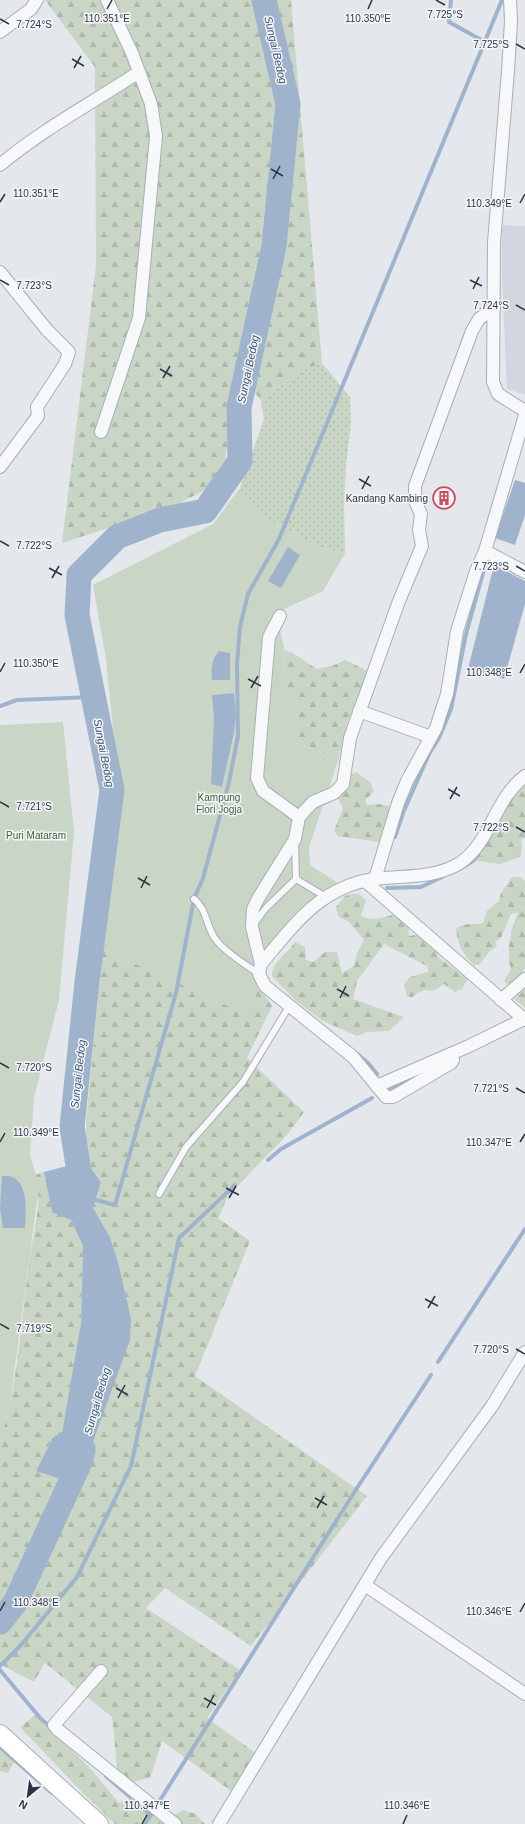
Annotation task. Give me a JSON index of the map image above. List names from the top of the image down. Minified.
{"water":["Sungai Bedog"],"parks":["Kampung Flori Jogja","Puri Mataram"],"places":{"building":["Kandang Kambing"]},"north":"bottom left","coordinates":["7.725°S","110.351°E","110.350°E","7.724°S","110.349°E","7.723°S","7.722°S","110.348°E","7.721°S","7.720°S","110.347°E","7.719°S","110.346°E"]}
